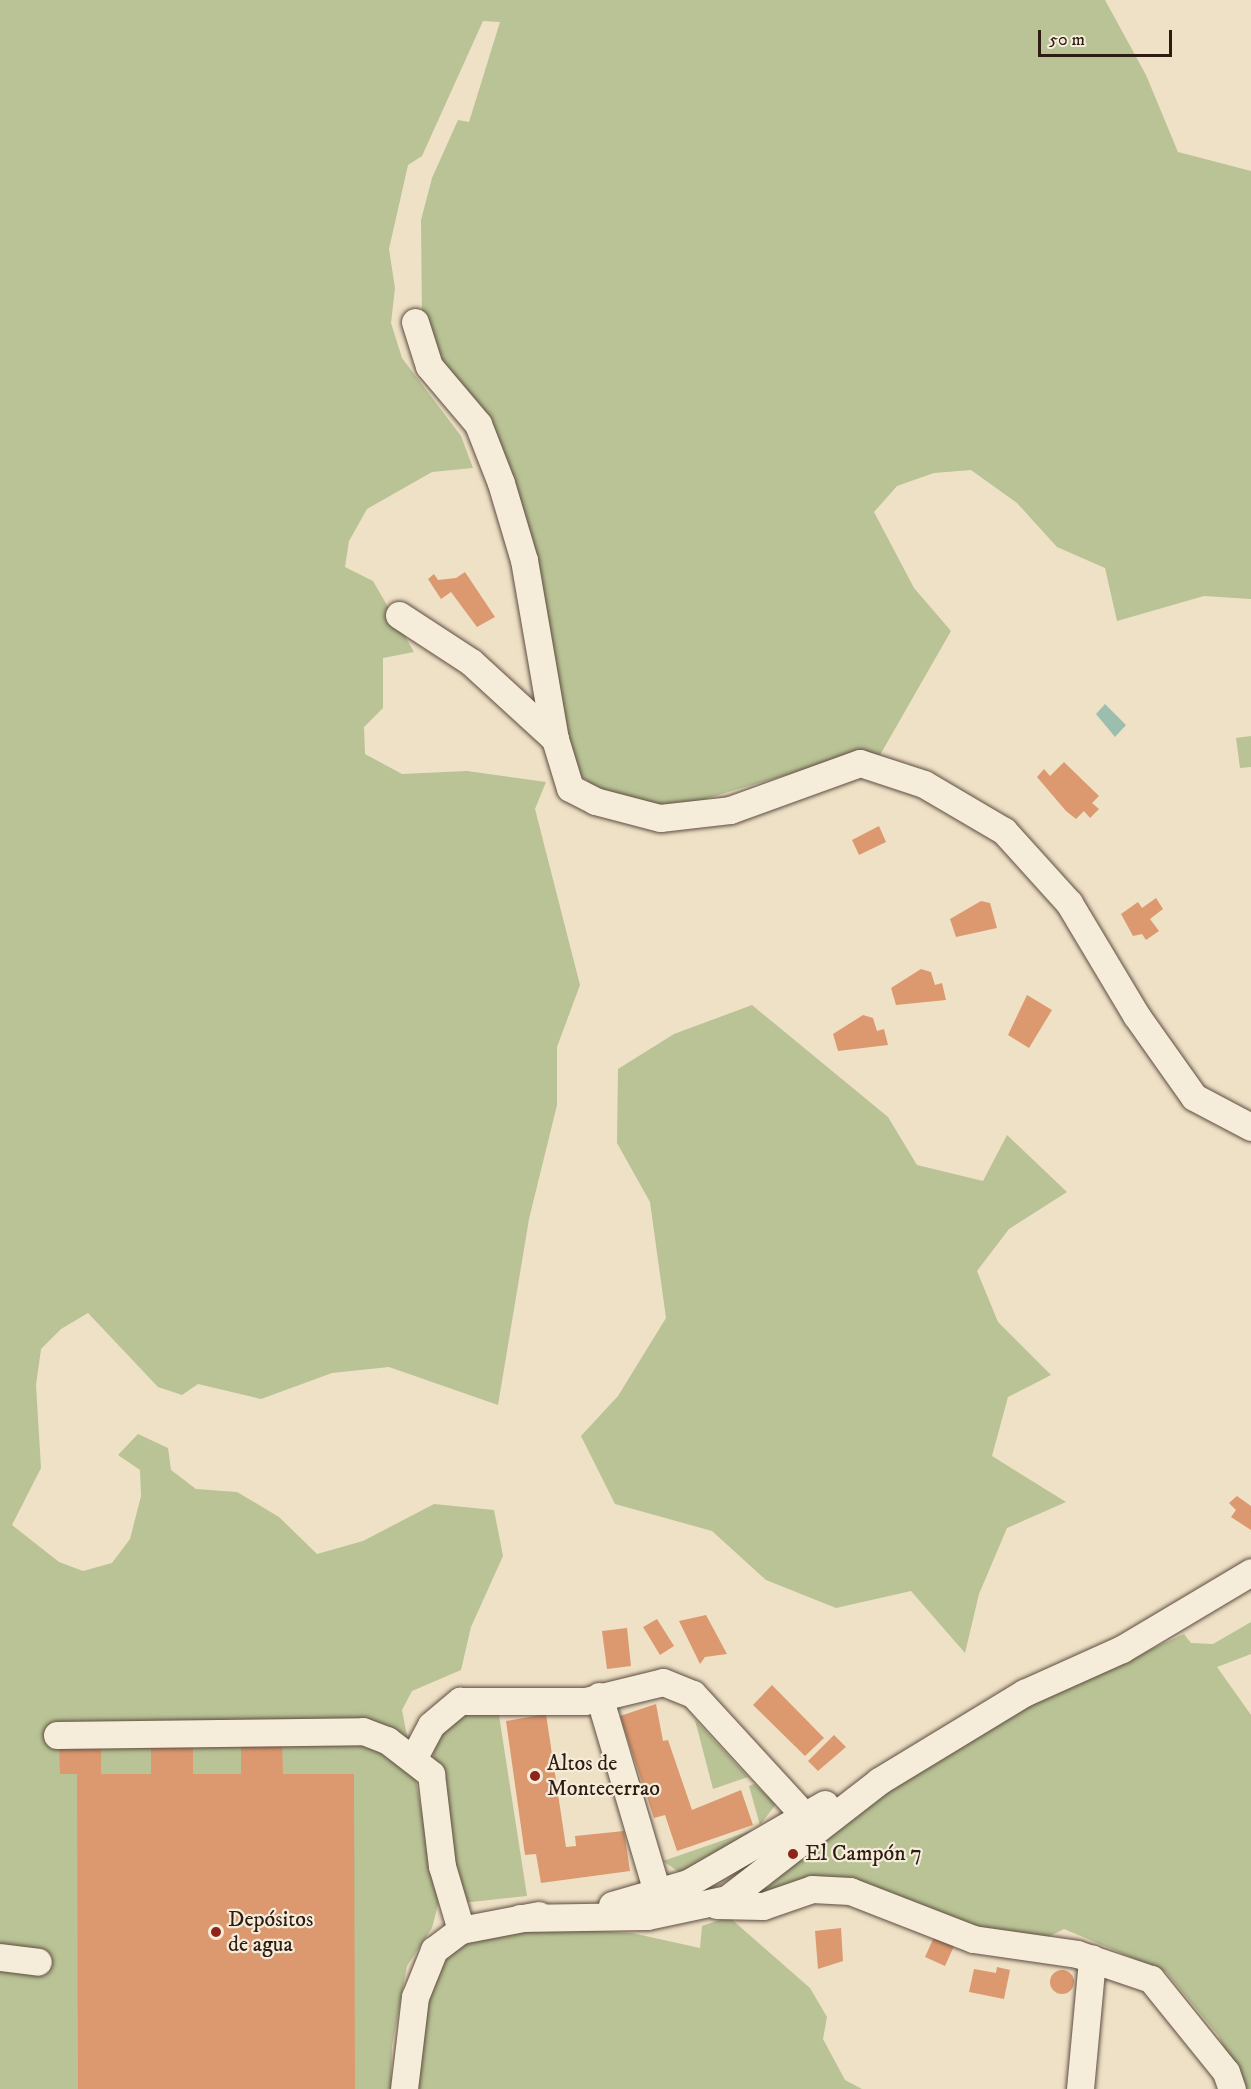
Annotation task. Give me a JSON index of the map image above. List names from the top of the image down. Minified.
{"places":["Altos de Montecerrao","El Campón 7","Depósitos de agua"],"scale_bar":"50 m"}
